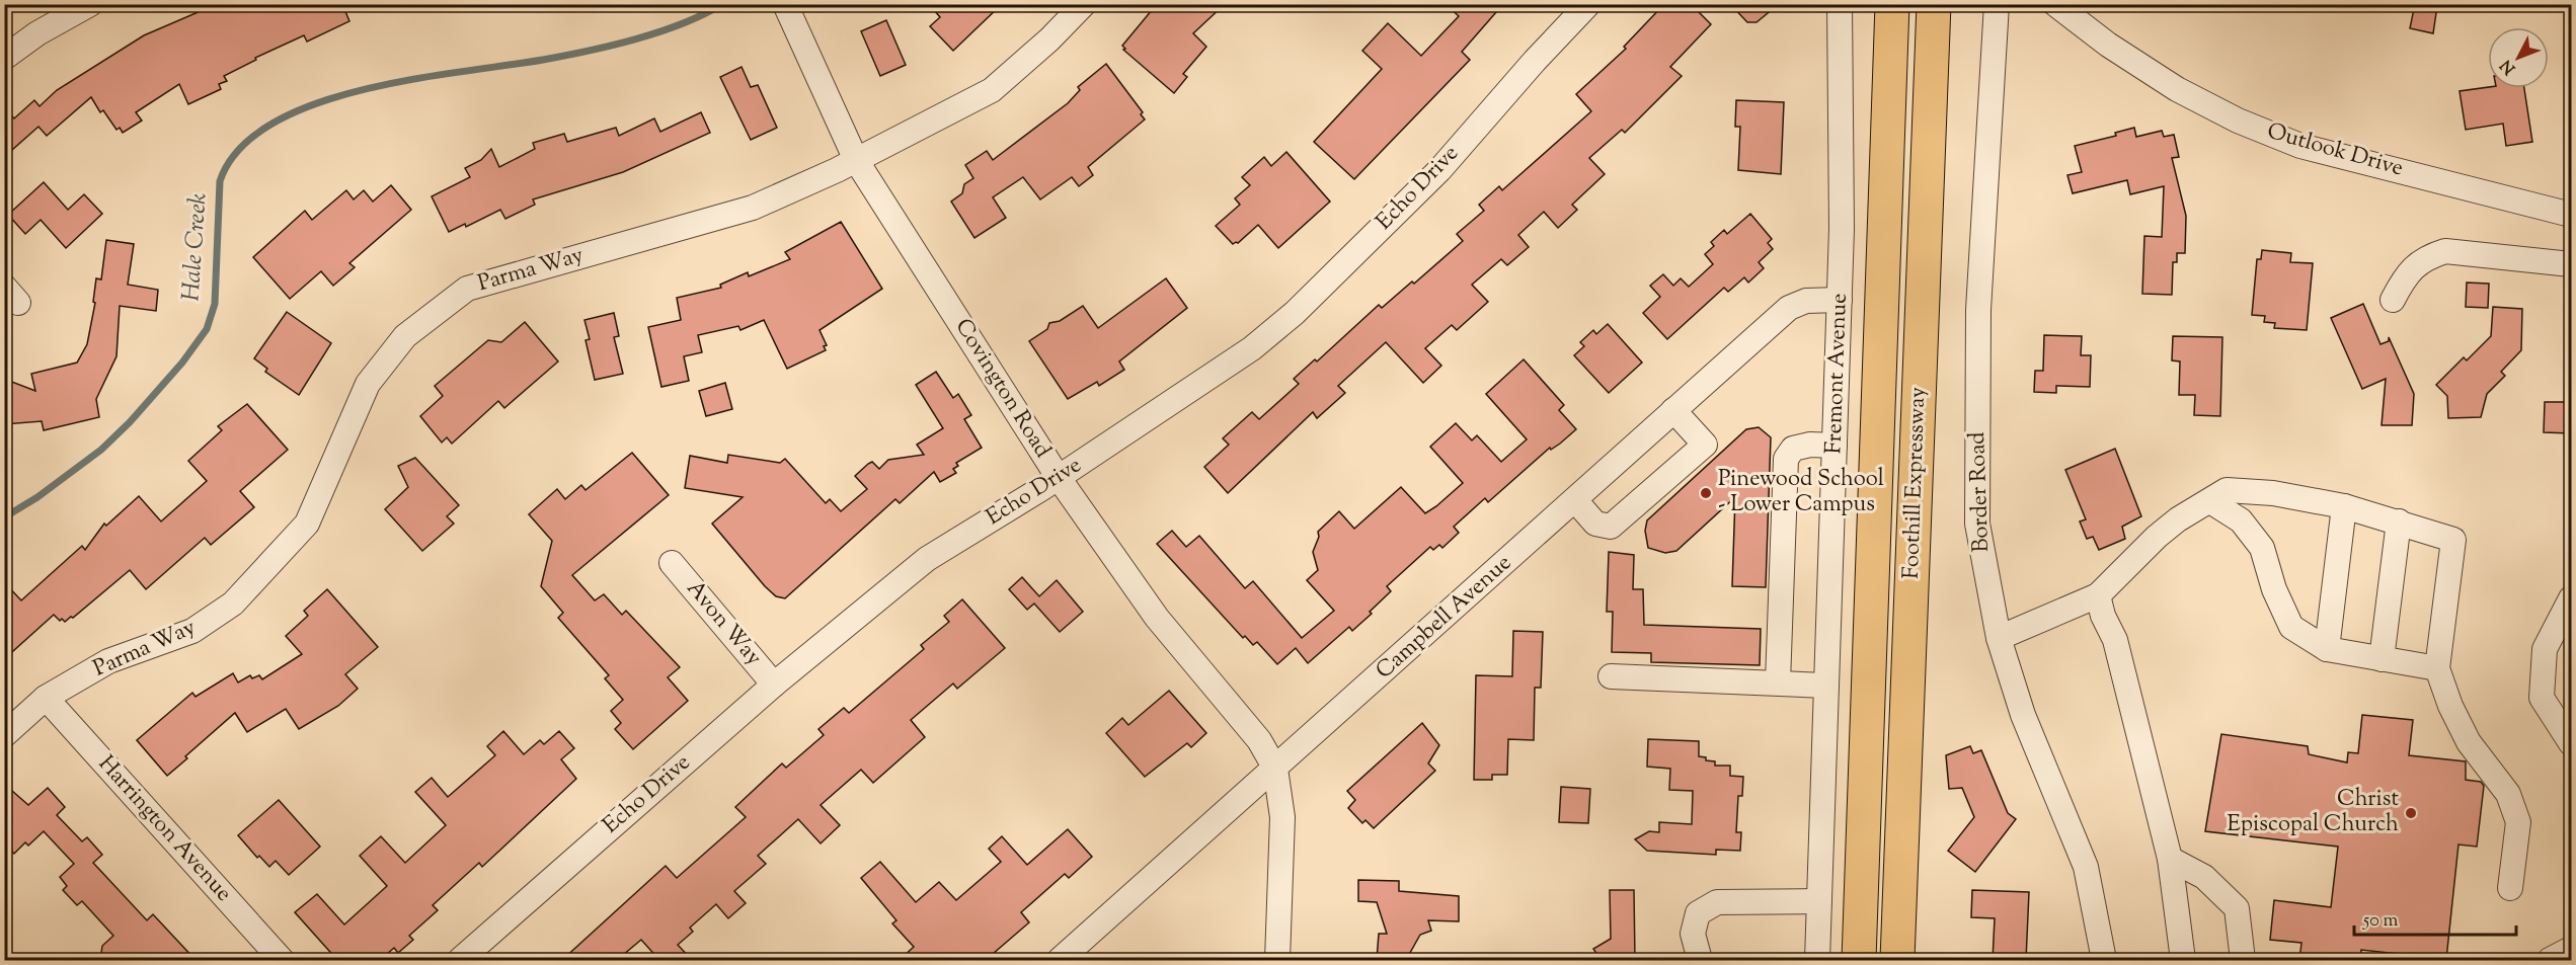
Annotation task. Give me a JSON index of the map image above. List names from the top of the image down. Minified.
{"streets":{"highway":["Foothill Expressway"],"street":["Outlook Drive","Echo Drive","Parma Way","Fremont Avenue","Covington Road","Border Road","Campbell Avenue","Avon Way","Harrington Avenue"]},"crossings":[["Echo Drive","Covington Road"],["Echo Drive","Avon Way"],["Parma Way","Covington Road"],["Parma Way","Harrington Avenue"],["Fremont Avenue","Campbell Avenue"],["Covington Road","Campbell Avenue"]],"water":["Hale Creek"],"places":["Pinewood School - Lower Campus","Christ Episcopal Church"],"scale_bar":"50 m","north":"bottom left"}
